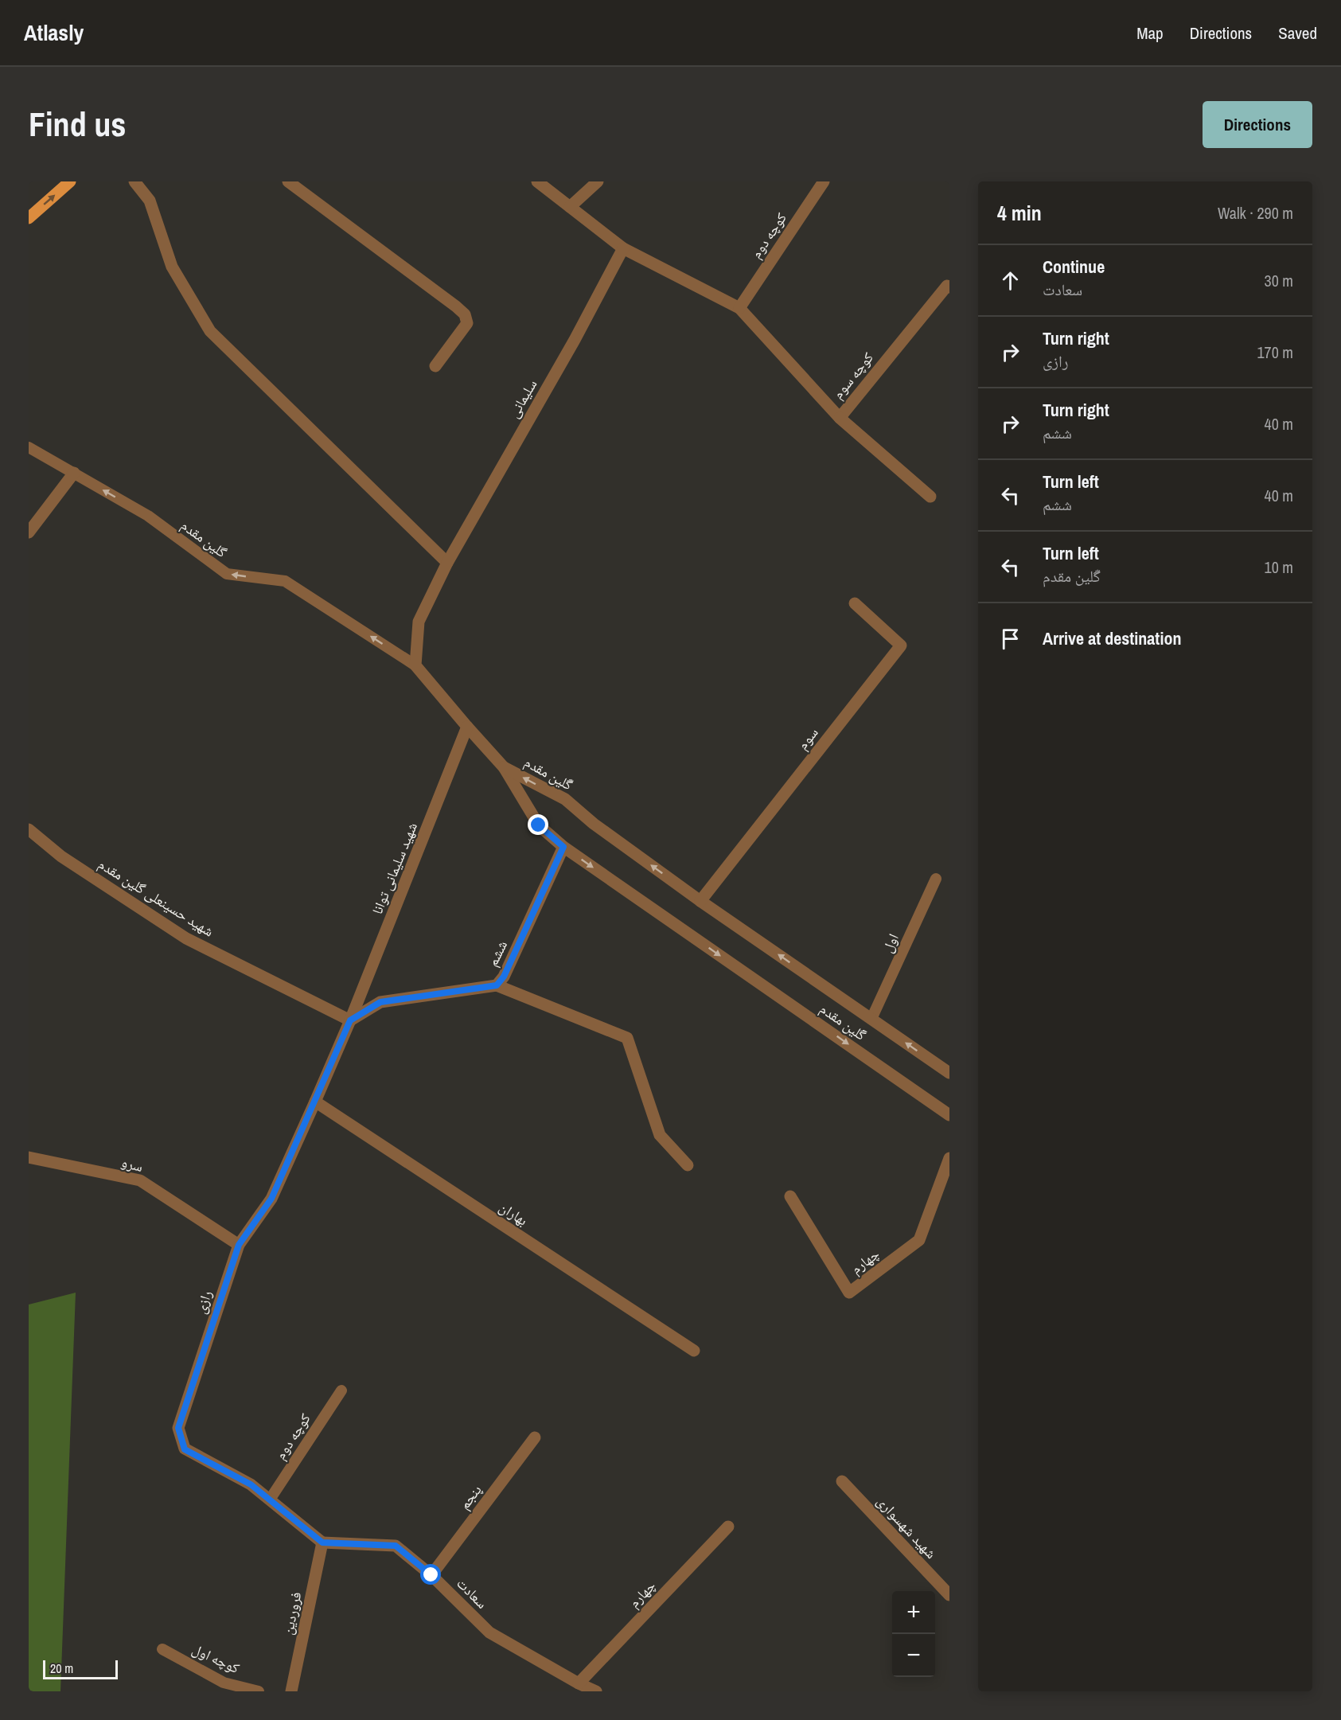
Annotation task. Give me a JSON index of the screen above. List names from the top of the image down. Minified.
{"streets":{"street":["کوچه دوم","کوچه سوم","سلیمانی","سوم","گَلین مقدم","شهید سلیمانی توانا","شهید حسینعلی گلین مقدم","ششم","سرو","بهاران","چهارم","رازی","پنجم","شهید شهسواری","سعادت","فروردین"],"lane":["گلین مقدم","اول","کوچه اول"]},"crossings":[["کوچه دوم","کوچه سوم"],["کوچه دوم","رازی"],["سلیمانی","گلین مقدم"],["سوم","گَلین مقدم"],["گَلین مقدم","اول"],["گَلین مقدم","ششم"],["شهید سلیمانی توانا","شهید حسینعلی گلین مقدم"],["شهید سلیمانی توانا","ششم"],["شهید سلیمانی توانا","رازی"],["شهید حسینعلی گلین مقدم","ششم"],["شهید حسینعلی گلین مقدم","رازی"],["ششم","رازی"],["سرو","رازی"],["بهاران","رازی"],["چهارم","سعادت"],["رازی","سعادت"],["رازی","فروردین"],["پنجم","سعادت"],["سعادت","فروردین"]],"one_way":["گلین مقدم"],"scale_bar":"20 m","page":{"header":"Atlasly","nav":["Map","Directions","Saved"],"buttons":"Directions","title":"Find us","heading":["4 min","Walk · 290 m"],"list":[["Continue","سعادت","30 m"],["Turn right","رازی","170 m"],["Turn right","ششم","40 m"],["Turn left","ششم","40 m"],["Turn left","گَلین مقدم","10 m"],"Arrive at destination"],"map_buttons":["+","−"],"scale":"20 m"}}
